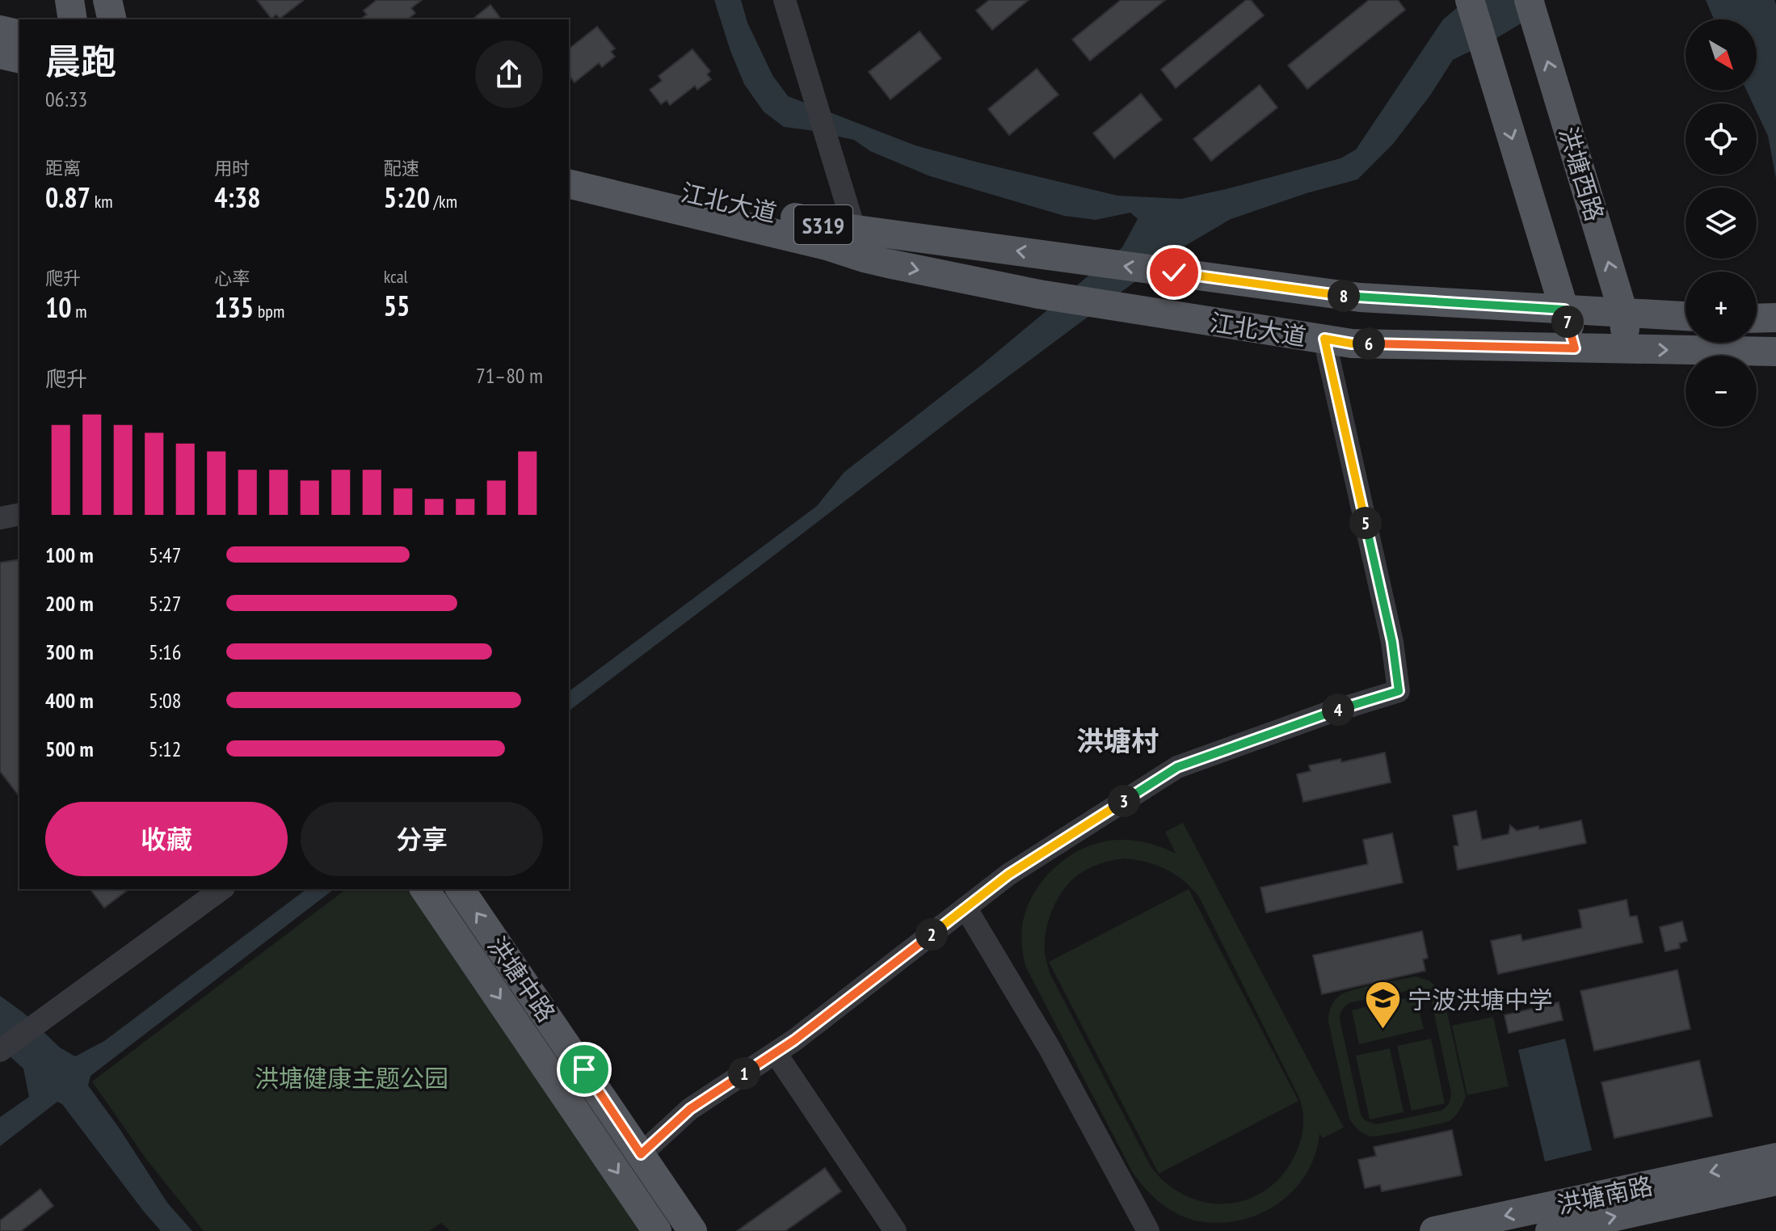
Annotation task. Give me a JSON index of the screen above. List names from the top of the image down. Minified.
{"streets":{"main road":["洪塘西路","江北大道","S319","洪塘中路","洪塘南路"]},"crossings":[["洪塘西路","江北大道"]],"districts":["洪塘村"],"parks":["洪塘健康主题公园"],"places":{"school or university":["宁波洪塘中学"]},"north":"bottom right","page":{"map_buttons":["+","−"],"heading":["晨跑","06:33"],"stats":[["距离","0.87 km"],["用时","4:38"],["配速","5:20 /km"],["爬升","10 m"],["心率","135 bpm"],["kcal","55"]],"pins":["8","7","6","5","4","3","2","1"],"chart":["爬升","71–80 m"],"list":[{"name":"100 m","note":"5:47"},{"name":"200 m","note":"5:27"},{"name":"300 m","note":"5:16"},{"name":"400 m","note":"5:08"},{"name":"500 m","note":"5:12"}],"buttons":["收藏","分享"]}}
